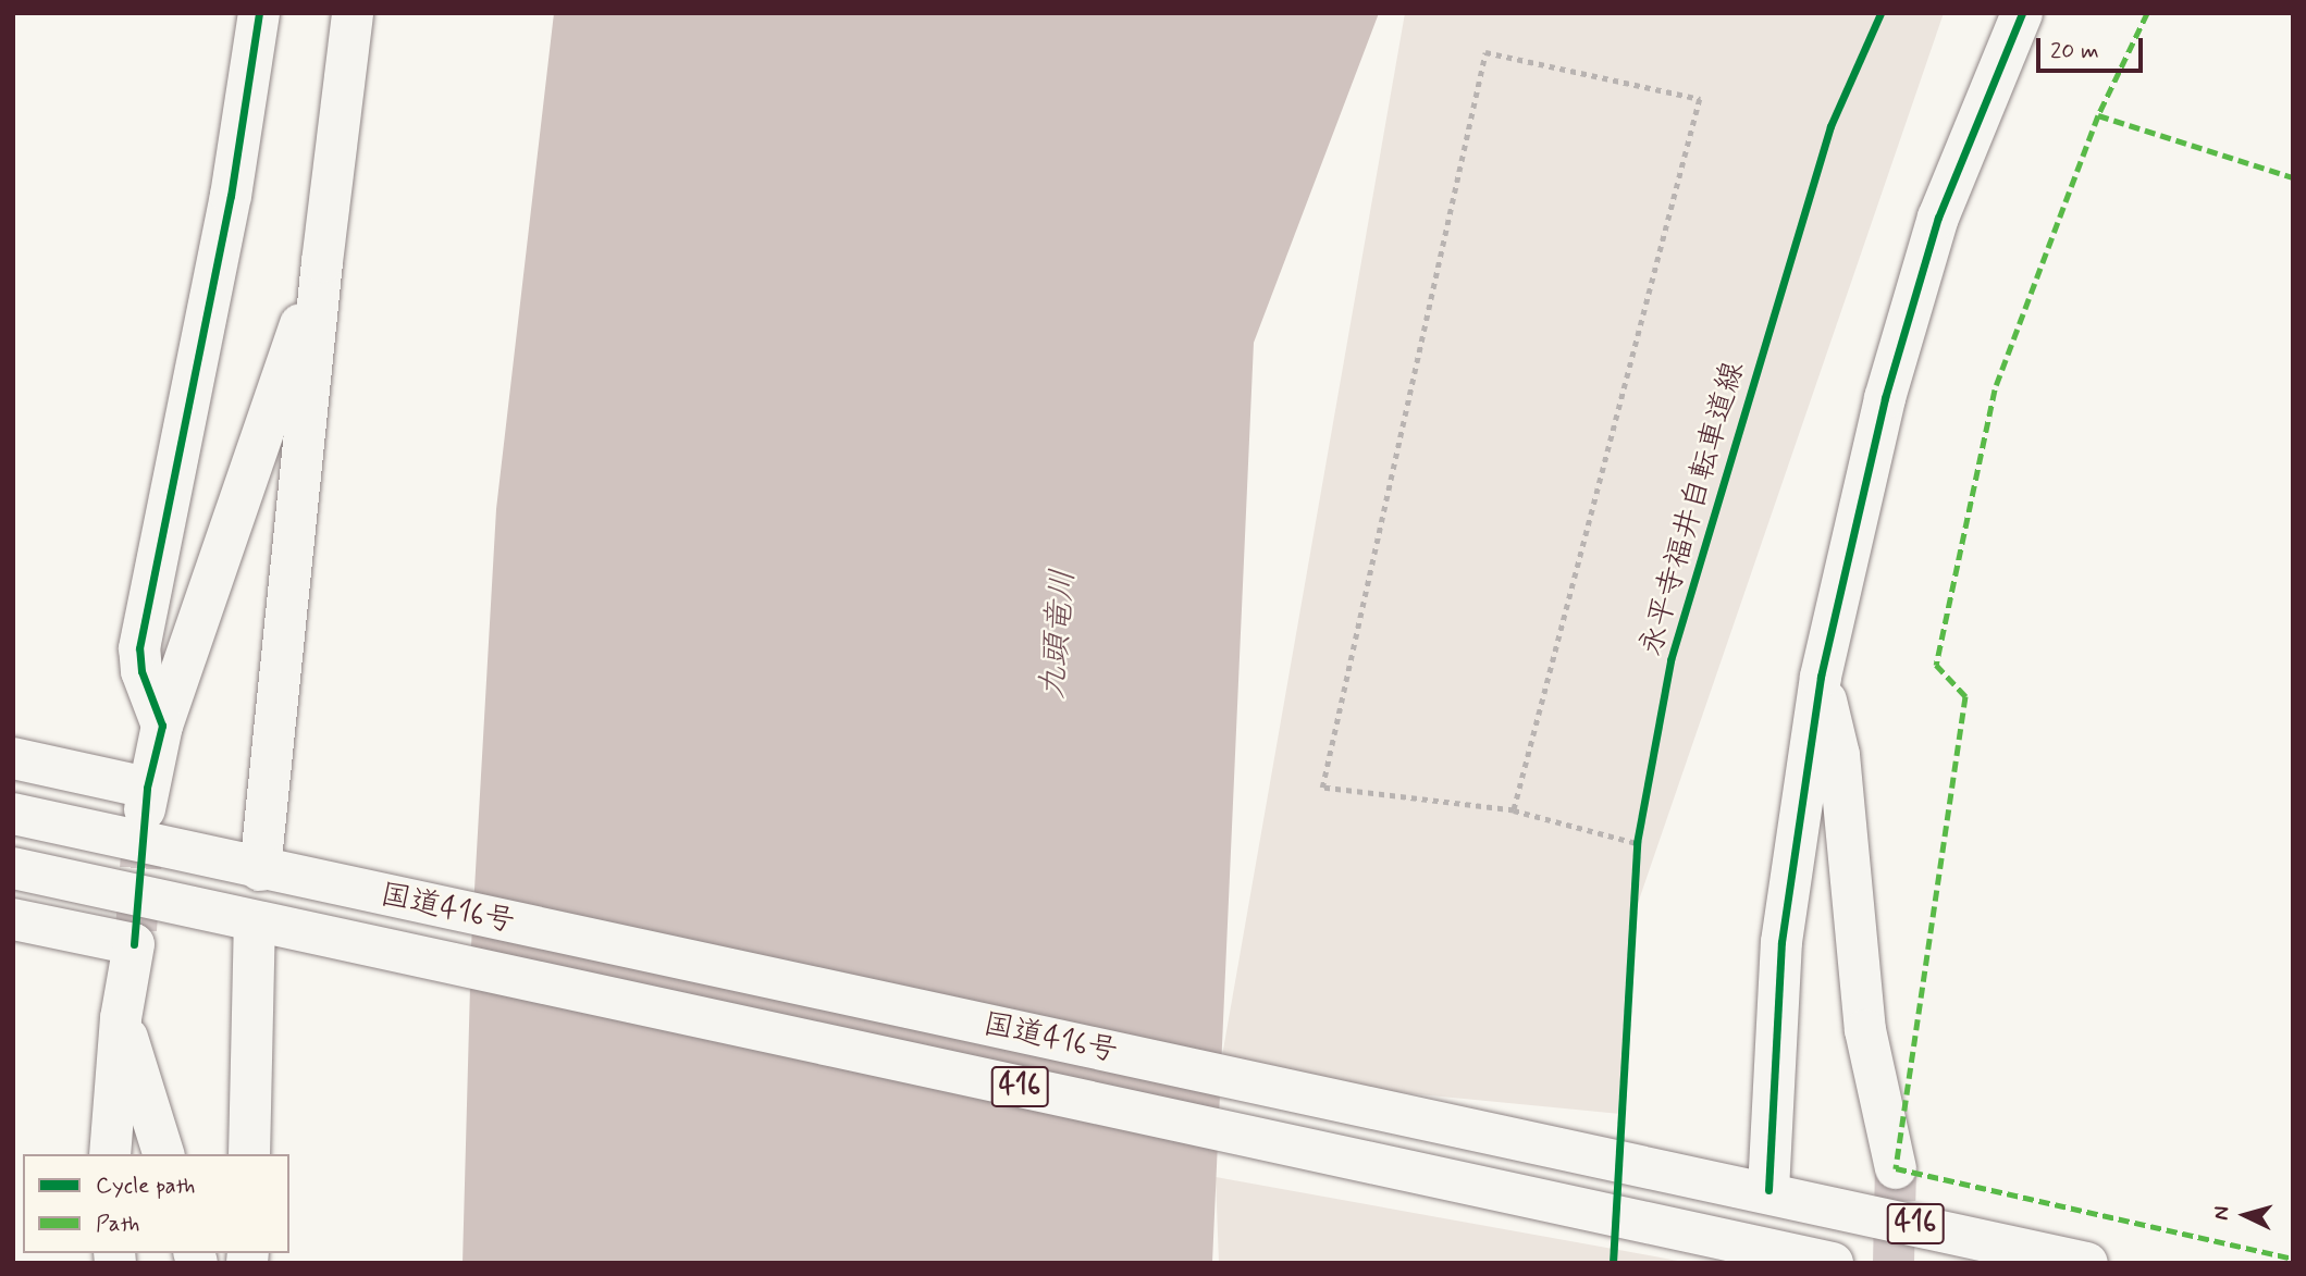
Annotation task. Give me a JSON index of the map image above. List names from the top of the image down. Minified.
{"streets":{"main road":["国道416号","416"],"cycle path":["永平寺福井自転車道線"]},"water":["九頭竜川"],"legend":["Cycle path","Path"],"scale_bar":"20 m","north":"left"}
